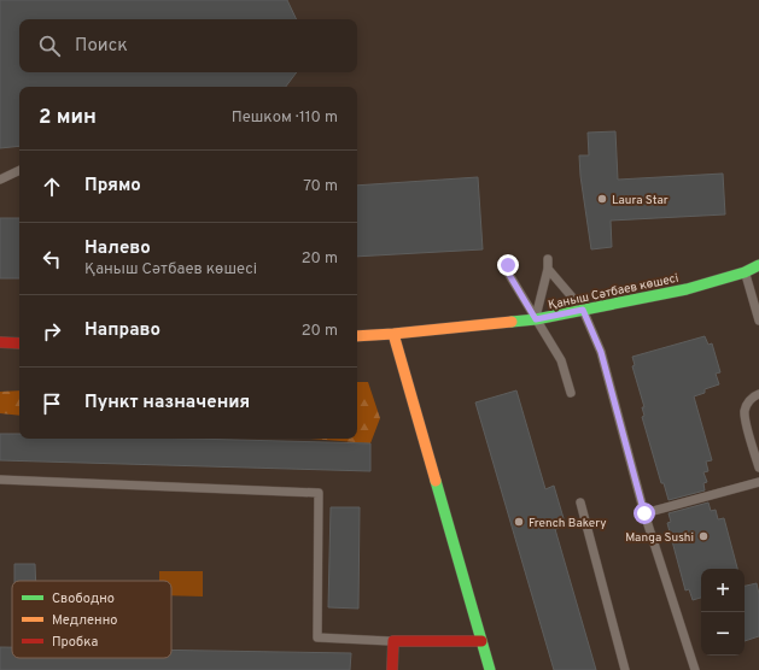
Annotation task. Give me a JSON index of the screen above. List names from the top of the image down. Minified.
{"streets":{"street":["Қаныш Сәтбаев көшесі"]},"places":["Laura Star","French Bakery","Manga Sushi"],"legend":["Свободно","Медленно","Пробка"],"page":{"search":"Поиск","heading":["2 мин","Пешком · 110 m"],"list":[["Прямо","70 m"],["Налево","Қаныш Сәтбаев көшесі","20 m"],["Направо","20 m"],"Пункт назначения"],"map_buttons":["+","−"]}}
